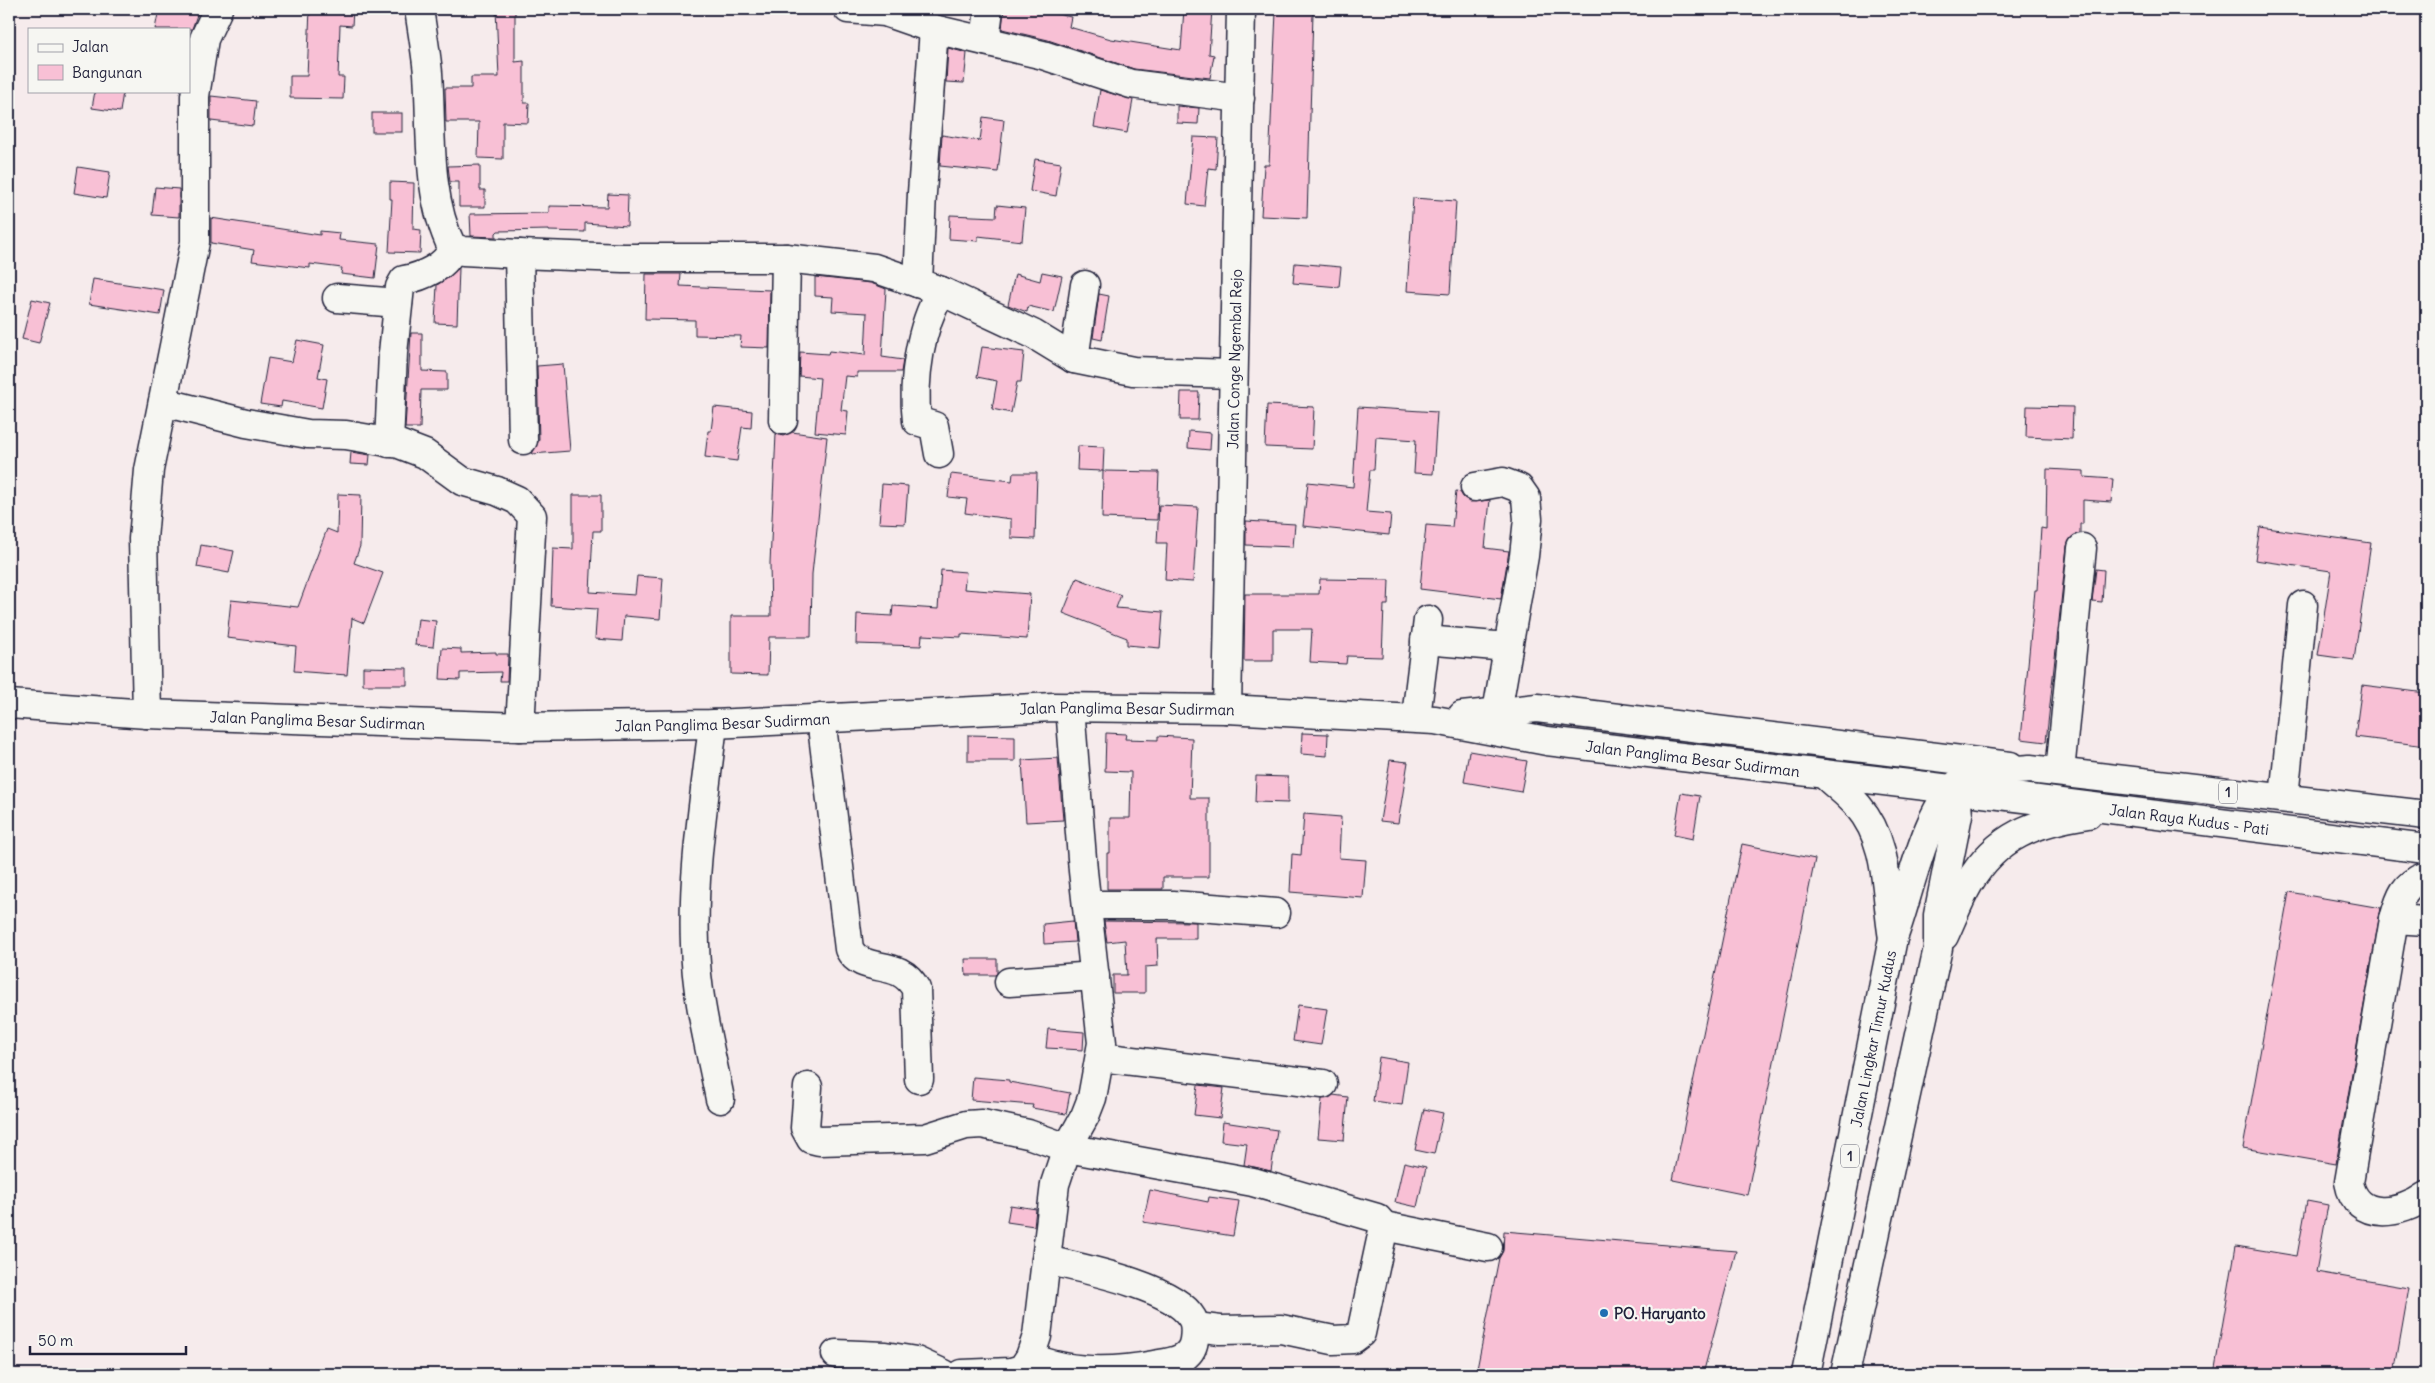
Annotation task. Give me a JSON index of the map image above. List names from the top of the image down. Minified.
{"streets":{"main road":["Jalan Conge Ngembal Rejo","Jalan Panglima Besar Sudirman","1","Jalan Raya Kudus - Pati","Jalan Lingkar Timur Kudus"]},"crossings":[["Jalan Conge Ngembal Rejo","Jalan Panglima Besar Sudirman"],["Jalan Panglima Besar Sudirman","1"],["Jalan Panglima Besar Sudirman","Jalan Raya Kudus - Pati"],["1","Jalan Raya Kudus - Pati"]],"places":["PO. Haryanto"],"legend":["Jalan","Bangunan"],"scale_bar":"50 m"}
